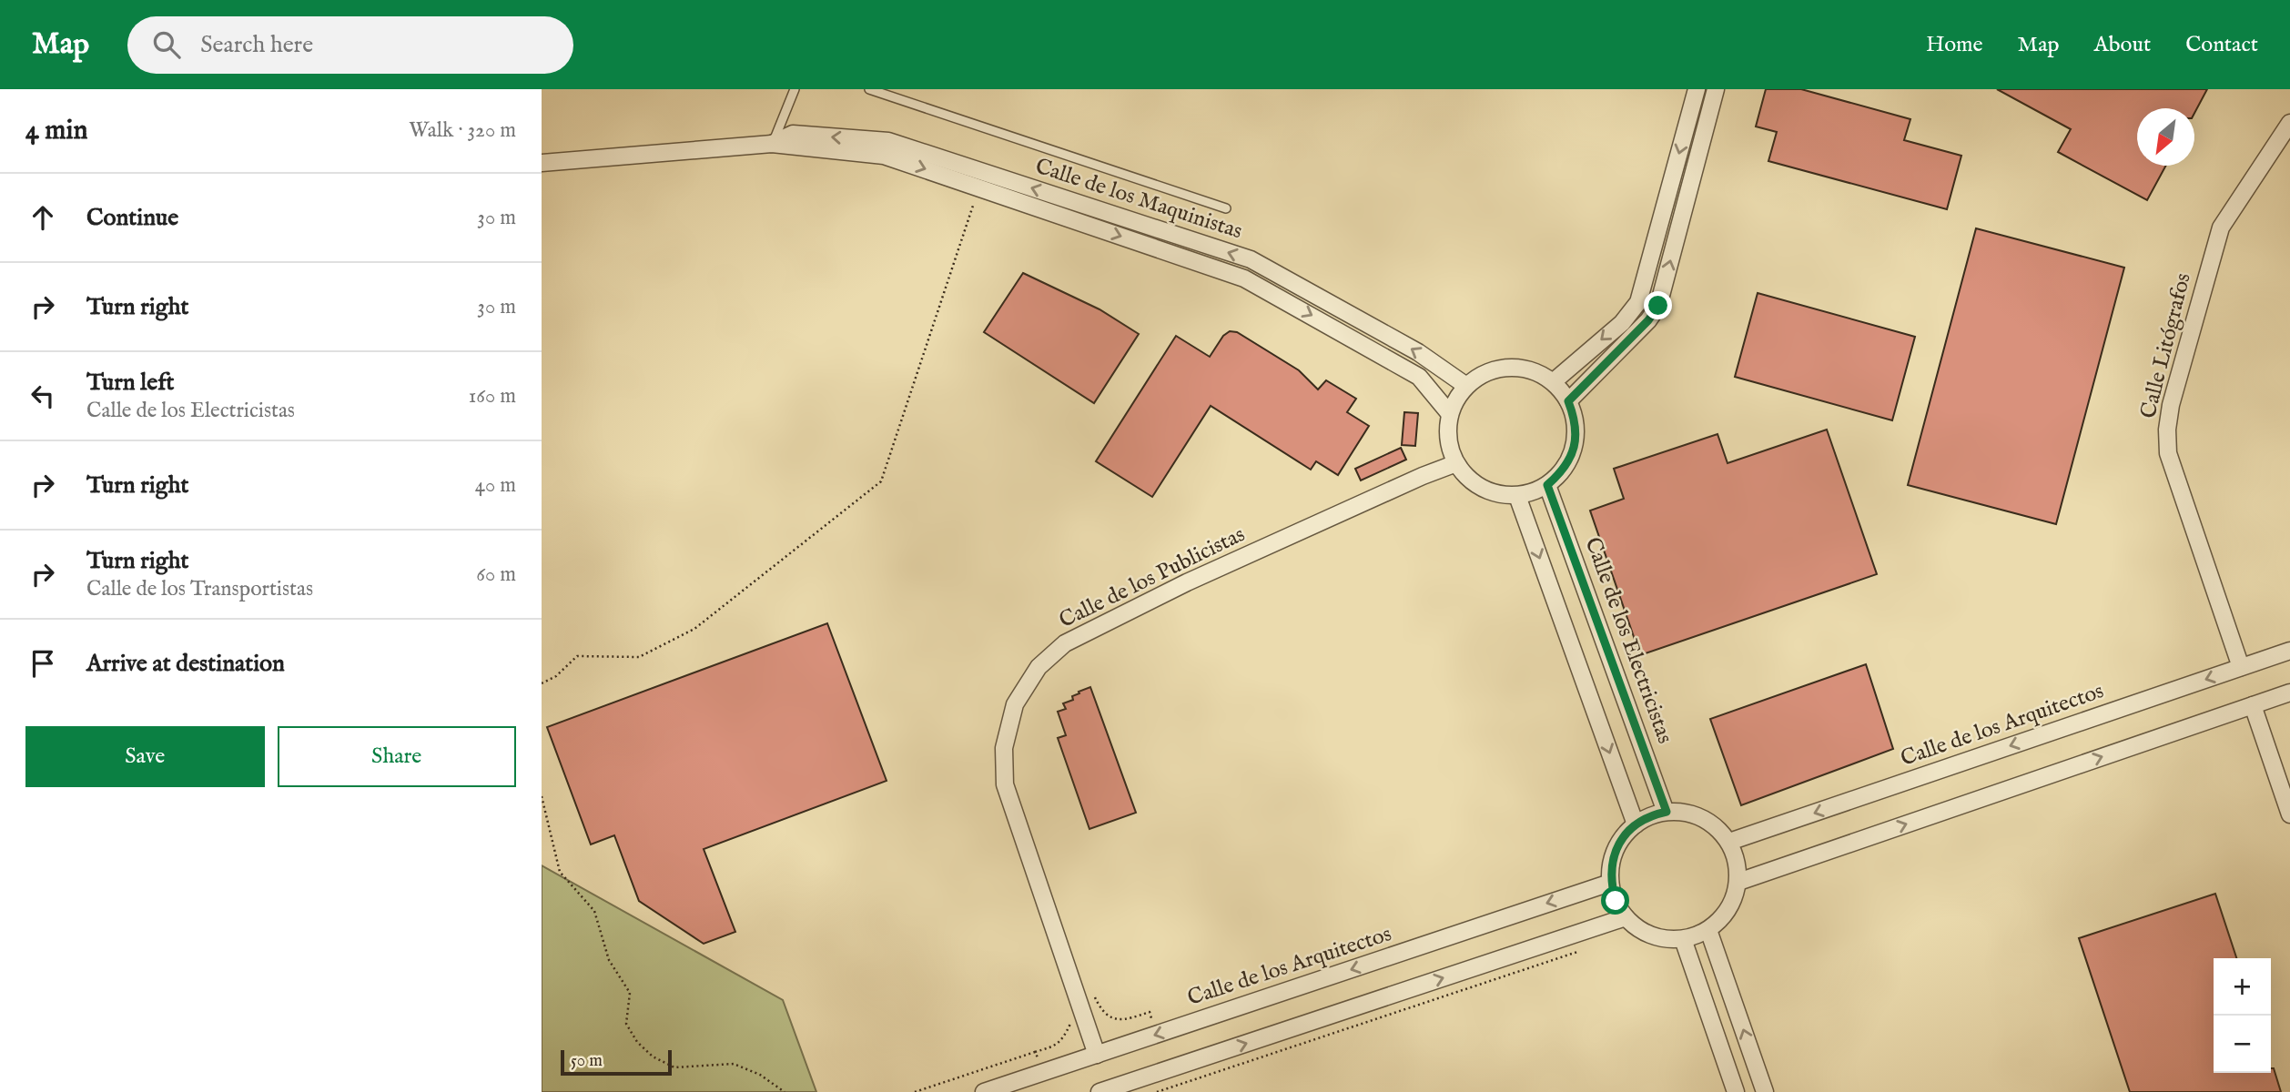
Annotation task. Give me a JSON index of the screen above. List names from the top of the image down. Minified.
{"streets":{"street":["Calle de los Maquinistas","Calle Litógrafos","Calle de los Publicistas","Calle de los Electricistas","Calle de los Arquitectos"]},"crossings":[["Calle de los Maquinistas","Calle de los Publicistas"],["Calle de los Maquinistas","Calle de los Electricistas"],["Calle Litógrafos","Calle de los Arquitectos"],["Calle de los Publicistas","Calle de los Electricistas"],["Calle de los Publicistas","Calle de los Arquitectos"],["Calle de los Electricistas","Calle de los Arquitectos"]],"scale_bar":"50 m","north":"bottom left","page":{"header":"Map","search":"Search here","nav":["Home","Map","About","Contact"],"heading":["4 min","Walk · 320 m"],"list":[["Continue","30 m"],["Turn right","30 m"],["Turn left","Calle de los Electricistas","160 m"],["Turn right","40 m"],["Turn right","Calle de los Transportistas","60 m"],"Arrive at destination"],"buttons":["Save","Share"],"map_buttons":["+","−"],"scale":"50 m"}}
